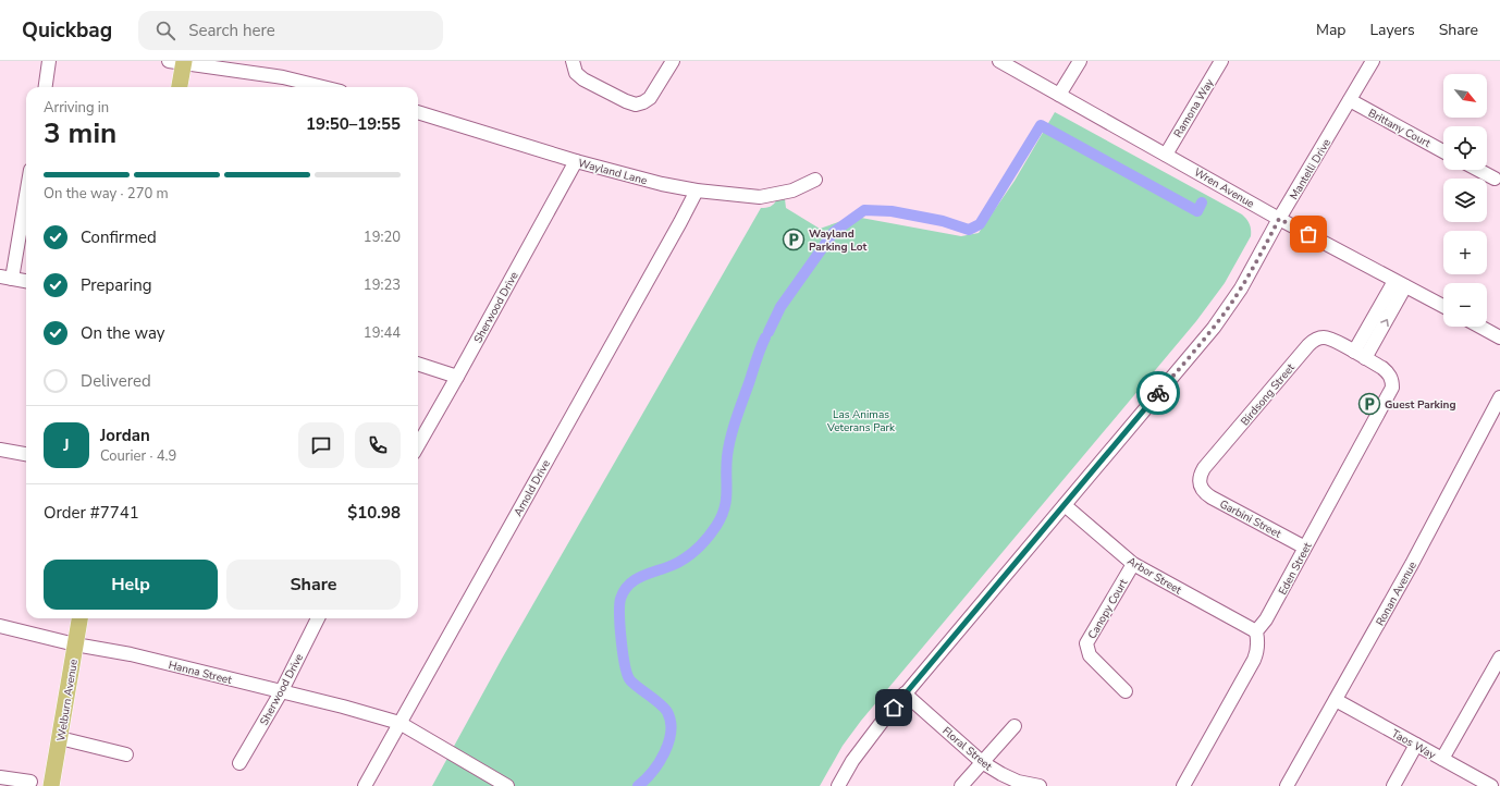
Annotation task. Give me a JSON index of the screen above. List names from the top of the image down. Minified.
{"streets":{"main road":["Welburn Avenue"],"street":["Ramona Way","Brittany Court","Mantelli Drive","Wayland Lane","Wren Avenue","Sherwood Drive","Birdsong Street","Arnold Drive","Garbini Street","Eden Street","Arbor Street","Ronan Avenue","Canopy Court","Hanna Street","Taos Way","Floral Street"]},"crossings":[["Ramona Way","Wren Avenue"],["Brittany Court","Mantelli Drive"],["Mantelli Drive","Wren Avenue"],["Mantelli Drive","Arbor Street"],["Mantelli Drive","Floral Street"],["Wayland Lane","Sherwood Drive"],["Wayland Lane","Arnold Drive"],["Sherwood Drive","Hanna Street"],["Birdsong Street","Garbini Street"],["Birdsong Street","Eden Street"],["Arnold Drive","Hanna Street"],["Garbini Street","Eden Street"],["Eden Street","Arbor Street"],["Arbor Street","Canopy Court"],["Ronan Avenue","Taos Way"],["Hanna Street","Welburn Avenue"]],"parks":["Las Animas Veterans Park"],"places":{"parking":["Wayland Parking Lot","Guest Parking"]},"north":"bottom right","page":{"header":"Quickbag","search":"Search here","nav":["Map","Layers","Share"],"map_buttons":["+","−"],"heading":["3 min","Arriving in","19:50–19:55"],"panel":["Jordan","Courier · 4.9","Order #7741","$10.98"],"bar":"On the way · 270 m","list":[["Confirmed","19:20"],["Preparing","19:23"],["On the way","19:44"],"Delivered"],"round":"J","buttons":["Help","Share"]}}
